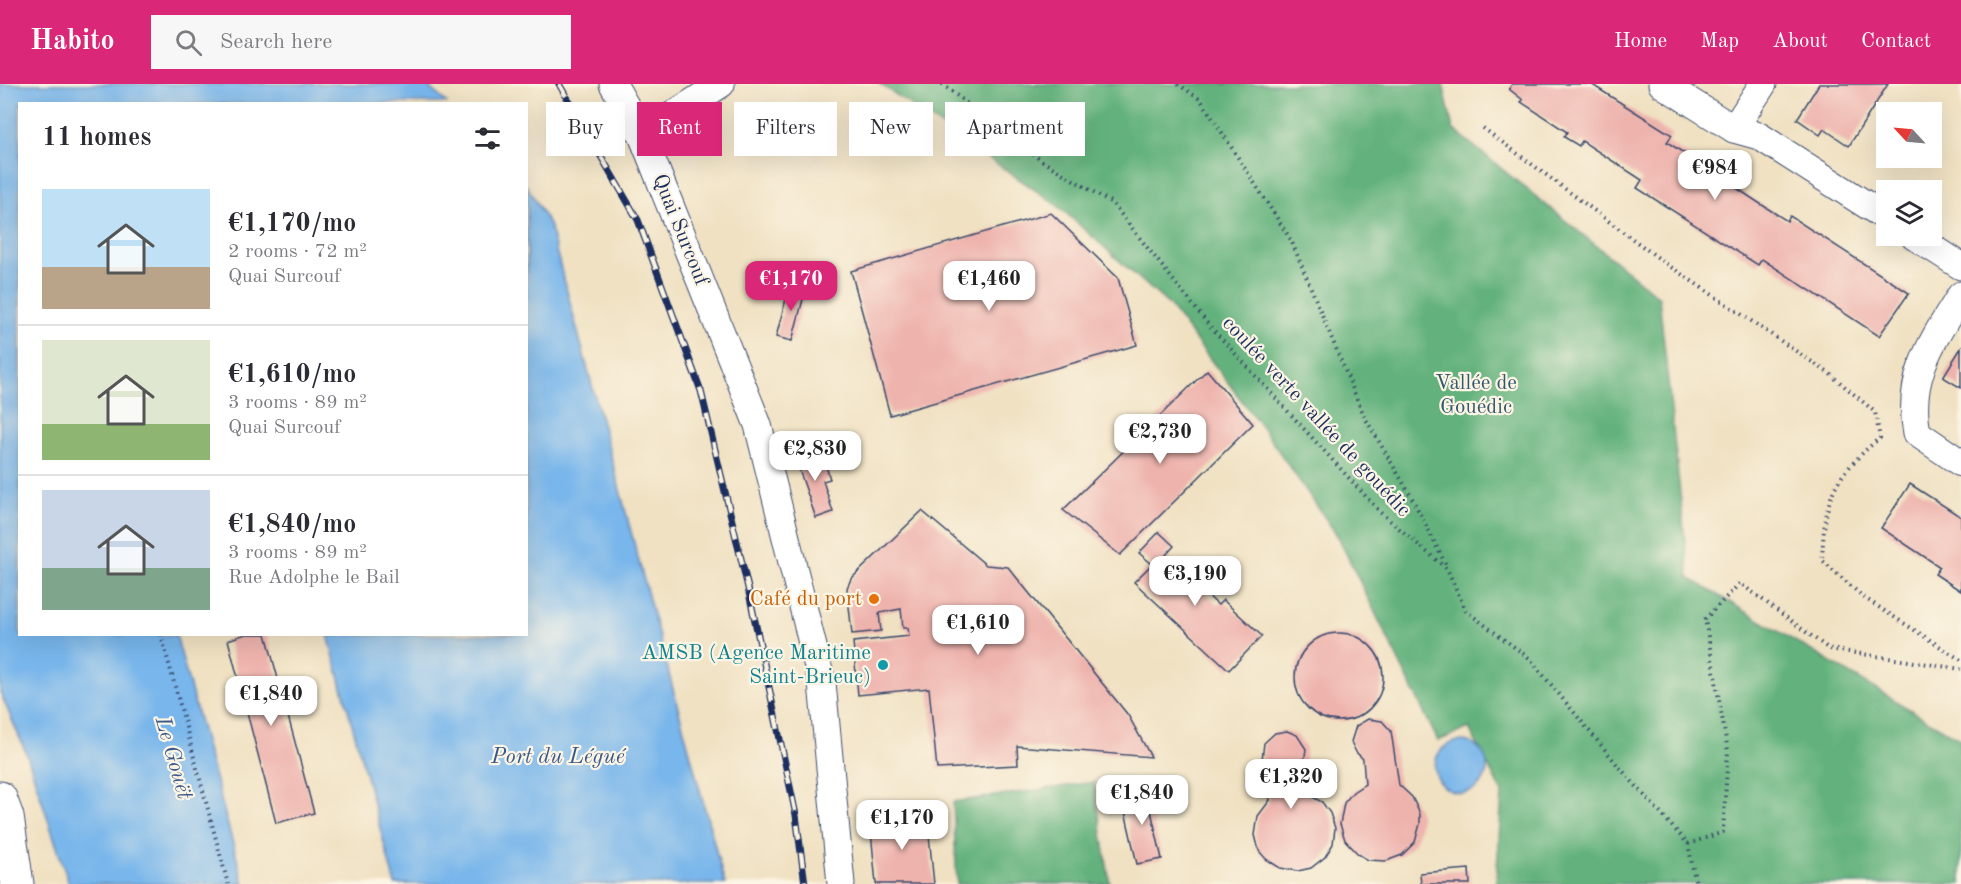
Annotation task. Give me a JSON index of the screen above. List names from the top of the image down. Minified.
{"streets":{"street":["Quai Surcouf"],"path":["coulée verte vallée de gouédic"]},"water":["Port du Légué","Le Gouët"],"parks":["Vallée de Gouédic"],"places":["Café du port","AMSB (Agence Maritime Saint-Brieuc)"],"north":"top left","page":{"header":"Habito","search":"Search here","nav":["Home","Map","About","Contact"],"chip":["Buy","Rent","Filters","New","Apartment"],"heading":"11 homes","price":["€984","€1,170","€1,460","€2,730","€2,830","€3,190","€1,610","€1,840","€1,320","€1,840","€1,170"],"list":[{"name":"€1,170/mo","note":"2 rooms · 72 m² · Quai Surcouf"},{"name":"€1,610/mo","note":"3 rooms · 89 m² · Quai Surcouf"},{"name":"€1,840/mo","note":"3 rooms · 89 m² · Rue Adolphe le Bail"}]}}
